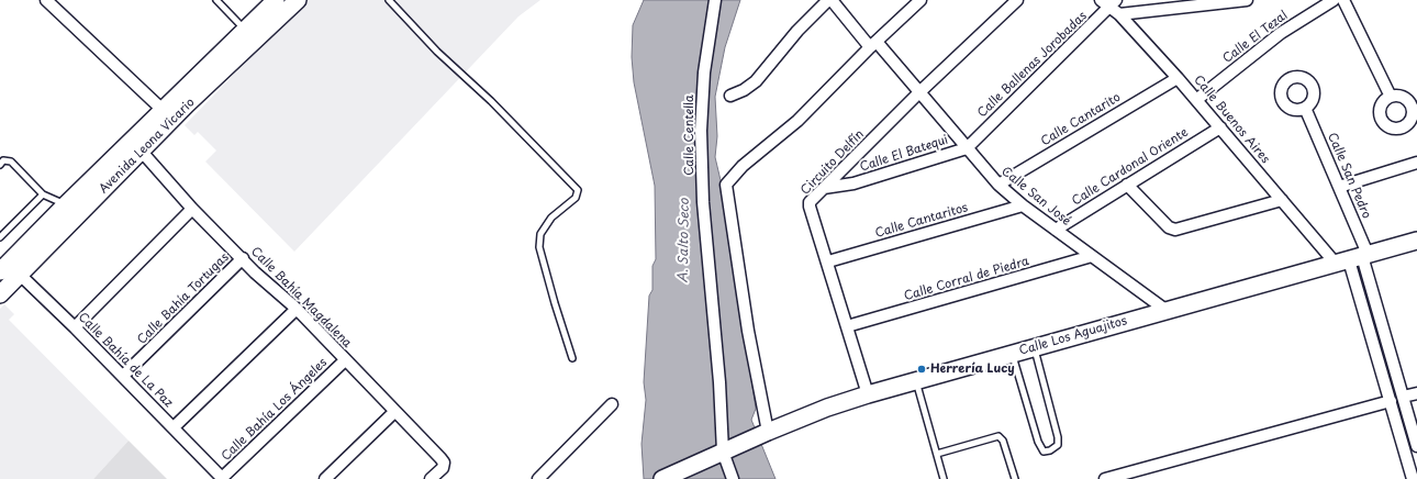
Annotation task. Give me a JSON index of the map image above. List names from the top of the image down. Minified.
{"streets":{"street":["Calle El Tezal","Calle Ballenas Jorobadas","Calle Cantarito","Calle Buenos Aires","Calle Centella","Avenida Leona Vicario","Calle El Batequi","Circuito Delfín","Calle Cardonal Oriente","Calle San Pedro","Calle San José","Calle Cantaritos","Calle Corral de Piedra","Calle Bahía Magdalena","Calle Bahía Tortugas","Calle Los Aguajitos","Calle Bahía de La Paz","Calle Bahía Los Ángeles"]},"crossings":[["Calle El Tezal","Calle Buenos Aires"],["Calle Ballenas Jorobadas","Calle Buenos Aires"],["Calle Ballenas Jorobadas","Calle El Batequi"],["Calle Ballenas Jorobadas","Calle San José"],["Calle Cantarito","Calle Buenos Aires"],["Calle Cantarito","Calle San José"],["Calle Buenos Aires","Calle Cardonal Oriente"],["Calle Buenos Aires","Calle San Pedro"],["Calle Buenos Aires","Calle Los Aguajitos"],["Calle Centella","Calle Los Aguajitos"],["Avenida Leona Vicario","Calle Bahía Magdalena"],["Avenida Leona Vicario","Calle Bahía de La Paz"],["Calle El Batequi","Circuito Delfín"],["Calle El Batequi","Calle San José"],["Circuito Delfín","Calle San José"],["Circuito Delfín","Calle Cantaritos"],["Circuito Delfín","Calle Corral de Piedra"],["Circuito Delfín","Calle Los Aguajitos"],["Calle Cardonal Oriente","Calle San José"],["Calle San Pedro","Calle Los Aguajitos"],["Calle San José","Calle Cantaritos"],["Calle San José","Calle Corral de Piedra"],["Calle San José","Calle Los Aguajitos"],["Calle Bahía Magdalena","Calle Bahía Tortugas"],["Calle Bahía Magdalena","Calle Bahía Los Ángeles"],["Calle Bahía Tortugas","Calle Bahía de La Paz"],["Calle Bahía de La Paz","Calle Bahía Los Ángeles"]],"water":["A. Salto Seco"],"places":["Herrería Lucy"]}
